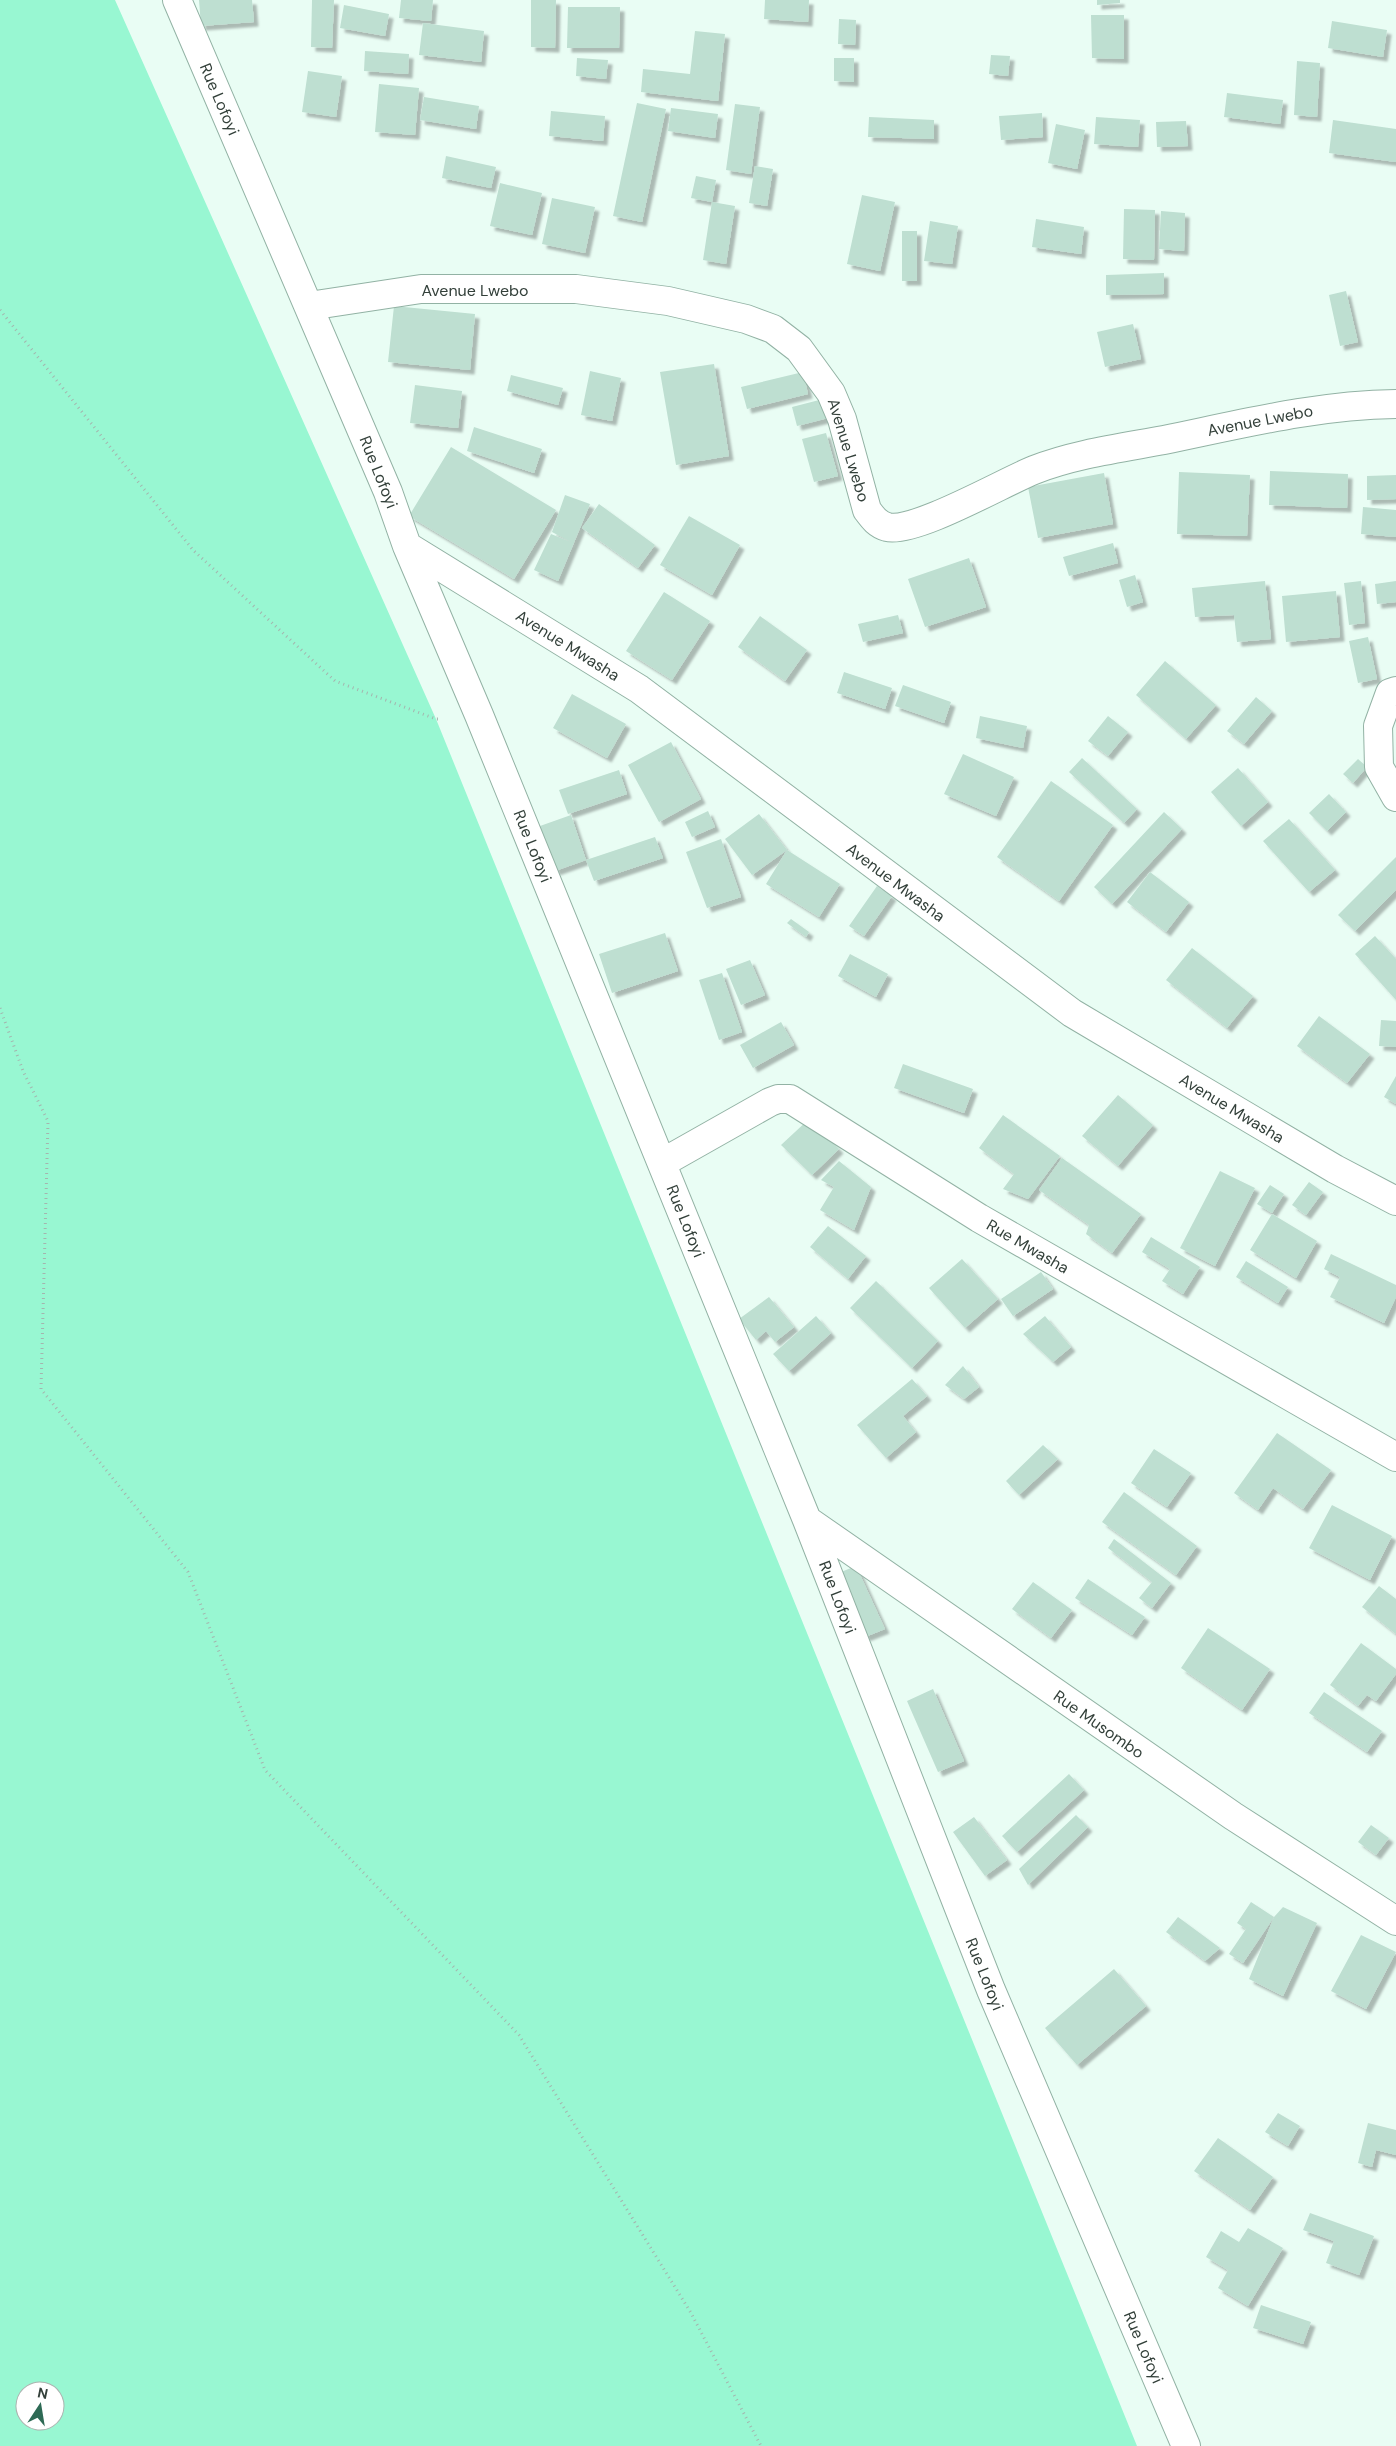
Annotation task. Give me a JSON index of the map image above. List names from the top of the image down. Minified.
{"streets":{"street":["Rue Lofoyi","Avenue Lwebo","Avenue Mwasha","Rue Mwasha","Rue Musombo"]},"crossings":[["Rue Lofoyi","Avenue Lwebo"],["Rue Lofoyi","Avenue Mwasha"],["Rue Lofoyi","Rue Mwasha"],["Rue Lofoyi","Rue Musombo"]],"north":"top"}
